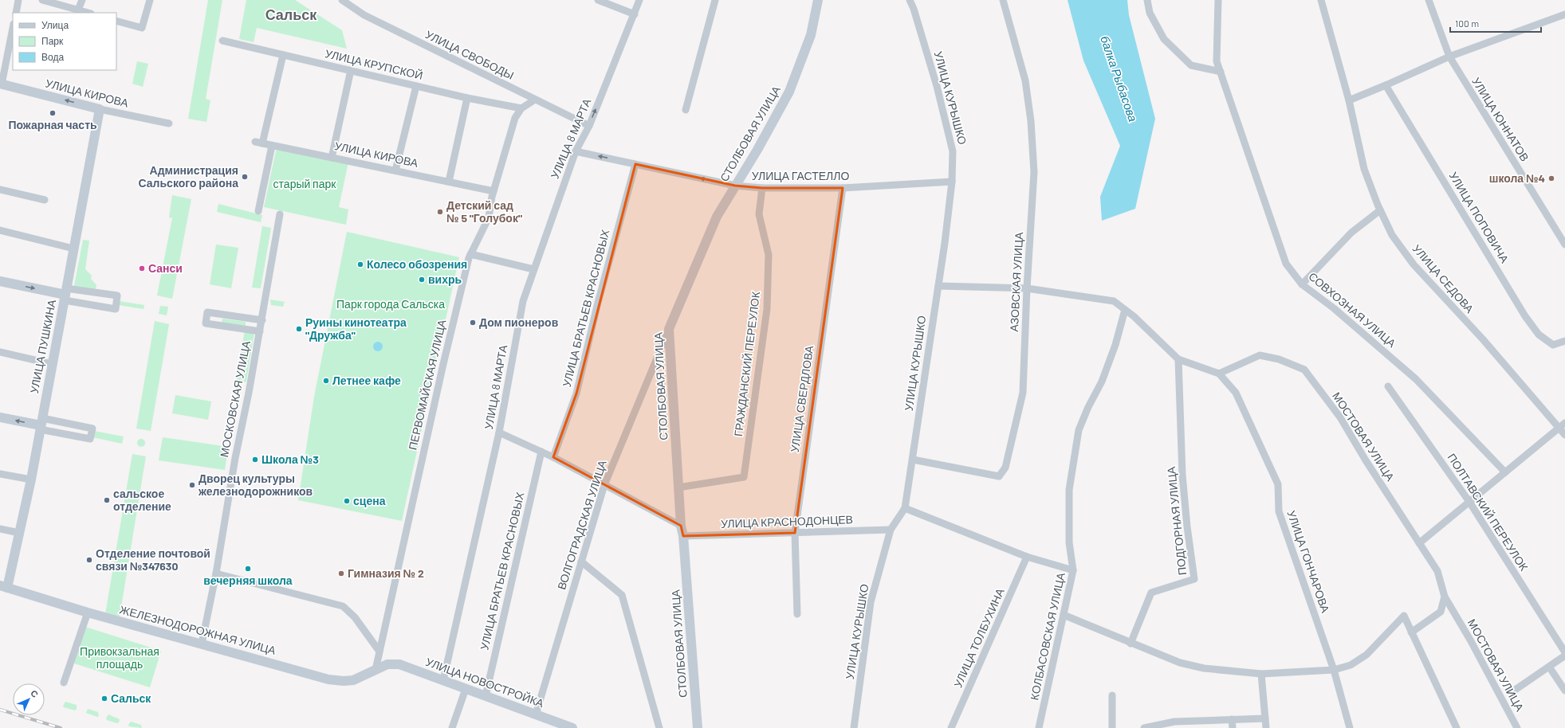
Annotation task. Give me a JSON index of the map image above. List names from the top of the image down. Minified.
{"streets":{"main road":["УЛИЦА КИРОВА","СТОЛБОВАЯ УЛИЦА","УЛИЦА ПУШКИНА","ЖЕЛЕЗНОДОРОЖНАЯ УЛИЦА","УЛИЦА НОВОСТРОЙКА"],"street":["УЛИЦА СВОБОДЫ","УЛИЦА КРУПСКОЙ","УЛИЦА КУРЫШКО","УЛИЦА ЮННАТОВ","УЛИЦА 8 МАРТА","УЛИЦА ГАСТЕЛЛО","УЛИЦА ПОПОВИЧА","УЛИЦА СЕДОВА","АЗОВСКАЯ УЛИЦА","УЛИЦА БРАТЬЕВ КРАСНОВЫХ","СОВХОЗНАЯ УЛИЦА","ГРАЖДАНСКИЙ ПЕРЕУЛОК","ПЕРВОМАЙСКАЯ УЛИЦА","МОСКОВСКАЯ УЛИЦА","УЛИЦА СВЕРДЛОВА","МОСТОВАЯ УЛИЦА","ПОЛТАВСКИЙ ПЕРЕУЛОК","ПОДГОРНАЯ УЛИЦА","УЛИЦА КРАСНОДОНЦЕВ","ВОЛГОГРАДСКАЯ УЛИЦА","УЛИЦА ГОНЧАРОВА","КОЛБАСОВСКАЯ УЛИЦА","УЛИЦА ТОЛБУХИНА"]},"crossings":[["УЛИЦА СВОБОДЫ","УЛИЦА 8 МАРТА"],["УЛИЦА СВОБОДЫ","ПЕРВОМАЙСКАЯ УЛИЦА"],["УЛИЦА КРУПСКОЙ","УЛИЦА КИРОВА"],["УЛИЦА КРУПСКОЙ","ПЕРВОМАЙСКАЯ УЛИЦА"],["УЛИЦА КИРОВА","УЛИЦА ПУШКИНА"],["УЛИЦА КИРОВА","ПЕРВОМАЙСКАЯ УЛИЦА"],["УЛИЦА КУРЫШКО","УЛИЦА ГАСТЕЛЛО"],["УЛИЦА КУРЫШКО","АЗОВСКАЯ УЛИЦА"],["УЛИЦА КУРЫШКО","УЛИЦА КРАСНОДОНЦЕВ"],["СТОЛБОВАЯ УЛИЦА","УЛИЦА ГАСТЕЛЛО"],["СТОЛБОВАЯ УЛИЦА","ГРАЖДАНСКИЙ ПЕРЕУЛОК"],["СТОЛБОВАЯ УЛИЦА","УЛИЦА КРАСНОДОНЦЕВ"],["СТОЛБОВАЯ УЛИЦА","ВОЛГОГРАДСКАЯ УЛИЦА"],["УЛИЦА 8 МАРТА","УЛИЦА ГАСТЕЛЛО"],["УЛИЦА 8 МАРТА","УЛИЦА НОВОСТРОЙКА"],["УЛИЦА ГАСТЕЛЛО","УЛИЦА БРАТЬЕВ КРАСНОВЫХ"],["УЛИЦА ГАСТЕЛЛО","ГРАЖДАНСКИЙ ПЕРЕУЛОК"],["УЛИЦА ГАСТЕЛЛО","УЛИЦА СВЕРДЛОВА"],["УЛИЦА БРАТЬЕВ КРАСНОВЫХ","УЛИЦА НОВОСТРОЙКА"],["УЛИЦА ПУШКИНА","ЖЕЛЕЗНОДОРОЖНАЯ УЛИЦА"],["ПЕРВОМАЙСКАЯ УЛИЦА","ЖЕЛЕЗНОДОРОЖНАЯ УЛИЦА"],["МОСКОВСКАЯ УЛИЦА","ЖЕЛЕЗНОДОРОЖНАЯ УЛИЦА"],["УЛИЦА СВЕРДЛОВА","УЛИЦА КРАСНОДОНЦЕВ"],["МОСТОВАЯ УЛИЦА","УЛИЦА ГОНЧАРОВА"],["ВОЛГОГРАДСКАЯ УЛИЦА","УЛИЦА НОВОСТРОЙКА"],["ЖЕЛЕЗНОДОРОЖНАЯ УЛИЦА","УЛИЦА НОВОСТРОЙКА"]],"one_way":["УЛИЦА ГАСТЕЛЛО"],"districts":["Сальск"],"water":["балка Рыбасова"],"parks":["старый парк","Парк города Сальска","Привокзальная площадь"],"places":["Пожарная часть","Администрация Сальского района","школа №4","Детский сад № 5 \"Голубок\"","Колесо обозрения","Санси","вихрь","Дом пионеров","Руины кинотеатра \"Дружба\"","Летнее кафе","Школа №3","Дворец культуры железнодорожников","сальское отделение","сцена","Отделение почтовой связи №347630","вечерняя школа","Гимназия № 2","Сальск"],"legend":["Улица","Парк","Вода"],"scale_bar":"100 m","north":"top right"}
